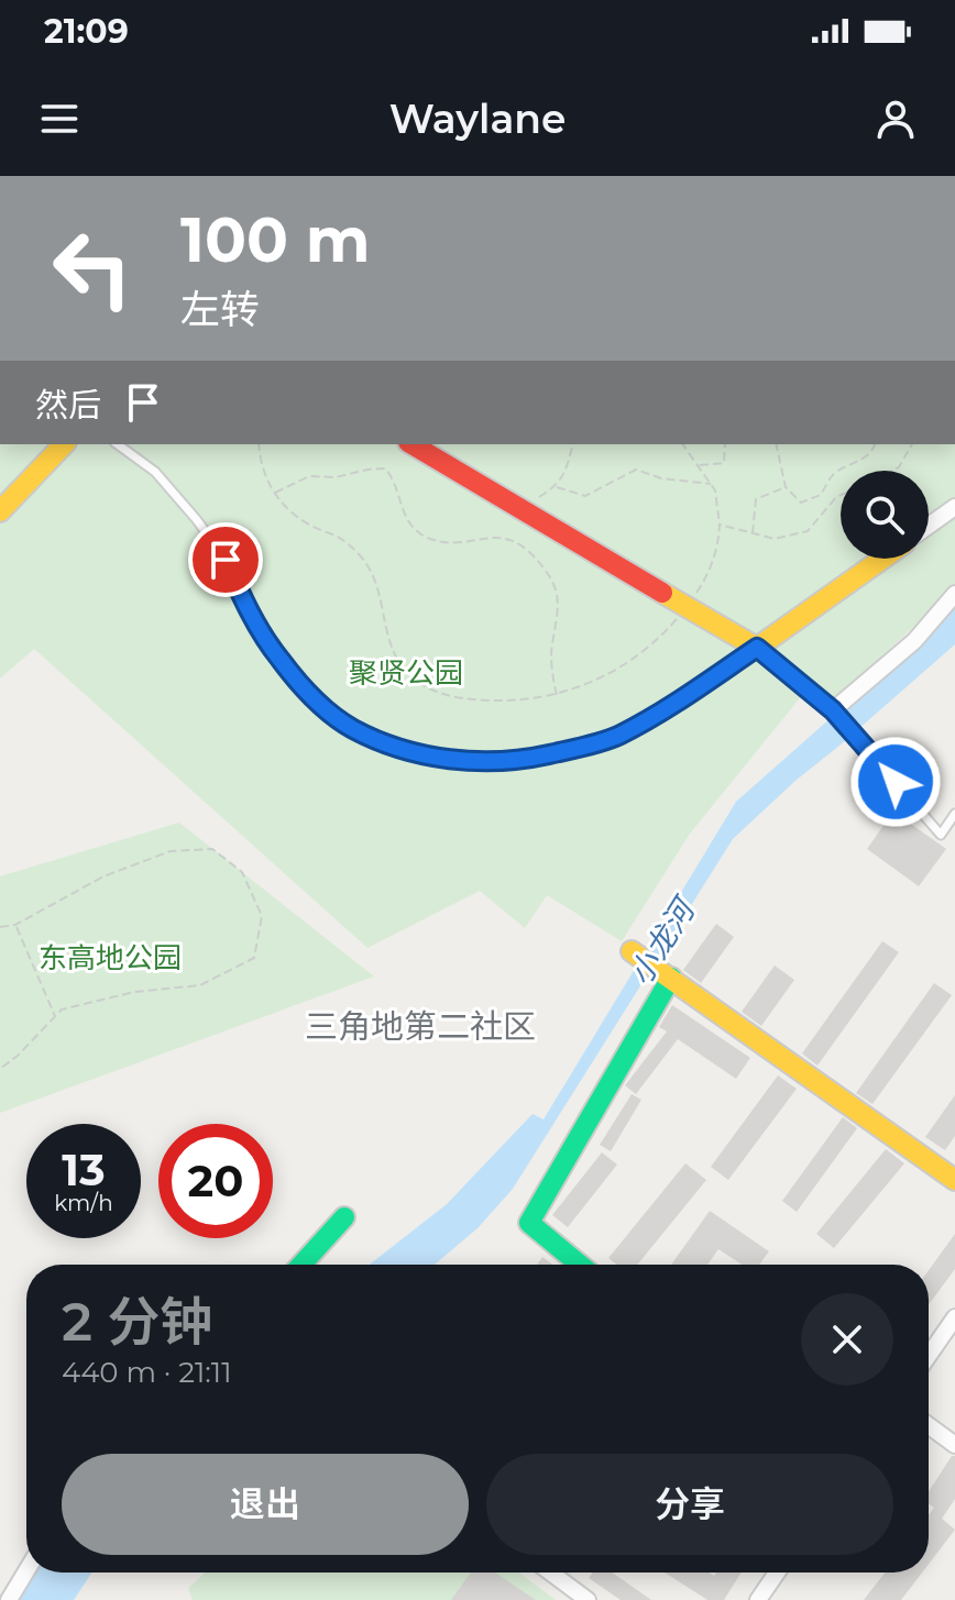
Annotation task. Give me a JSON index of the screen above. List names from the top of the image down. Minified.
{"districts":["三角地第二社区"],"water":["小龙河"],"parks":["聚贤公园","东高地公园"],"page":{"status":"21:09","header":"Waylane","turn":["100 m","左转"],"then":"然后","speed":"13 km/h","limit":"20","heading":["2 分钟","440 m · 21:11"],"buttons":["退出","分享"]}}
